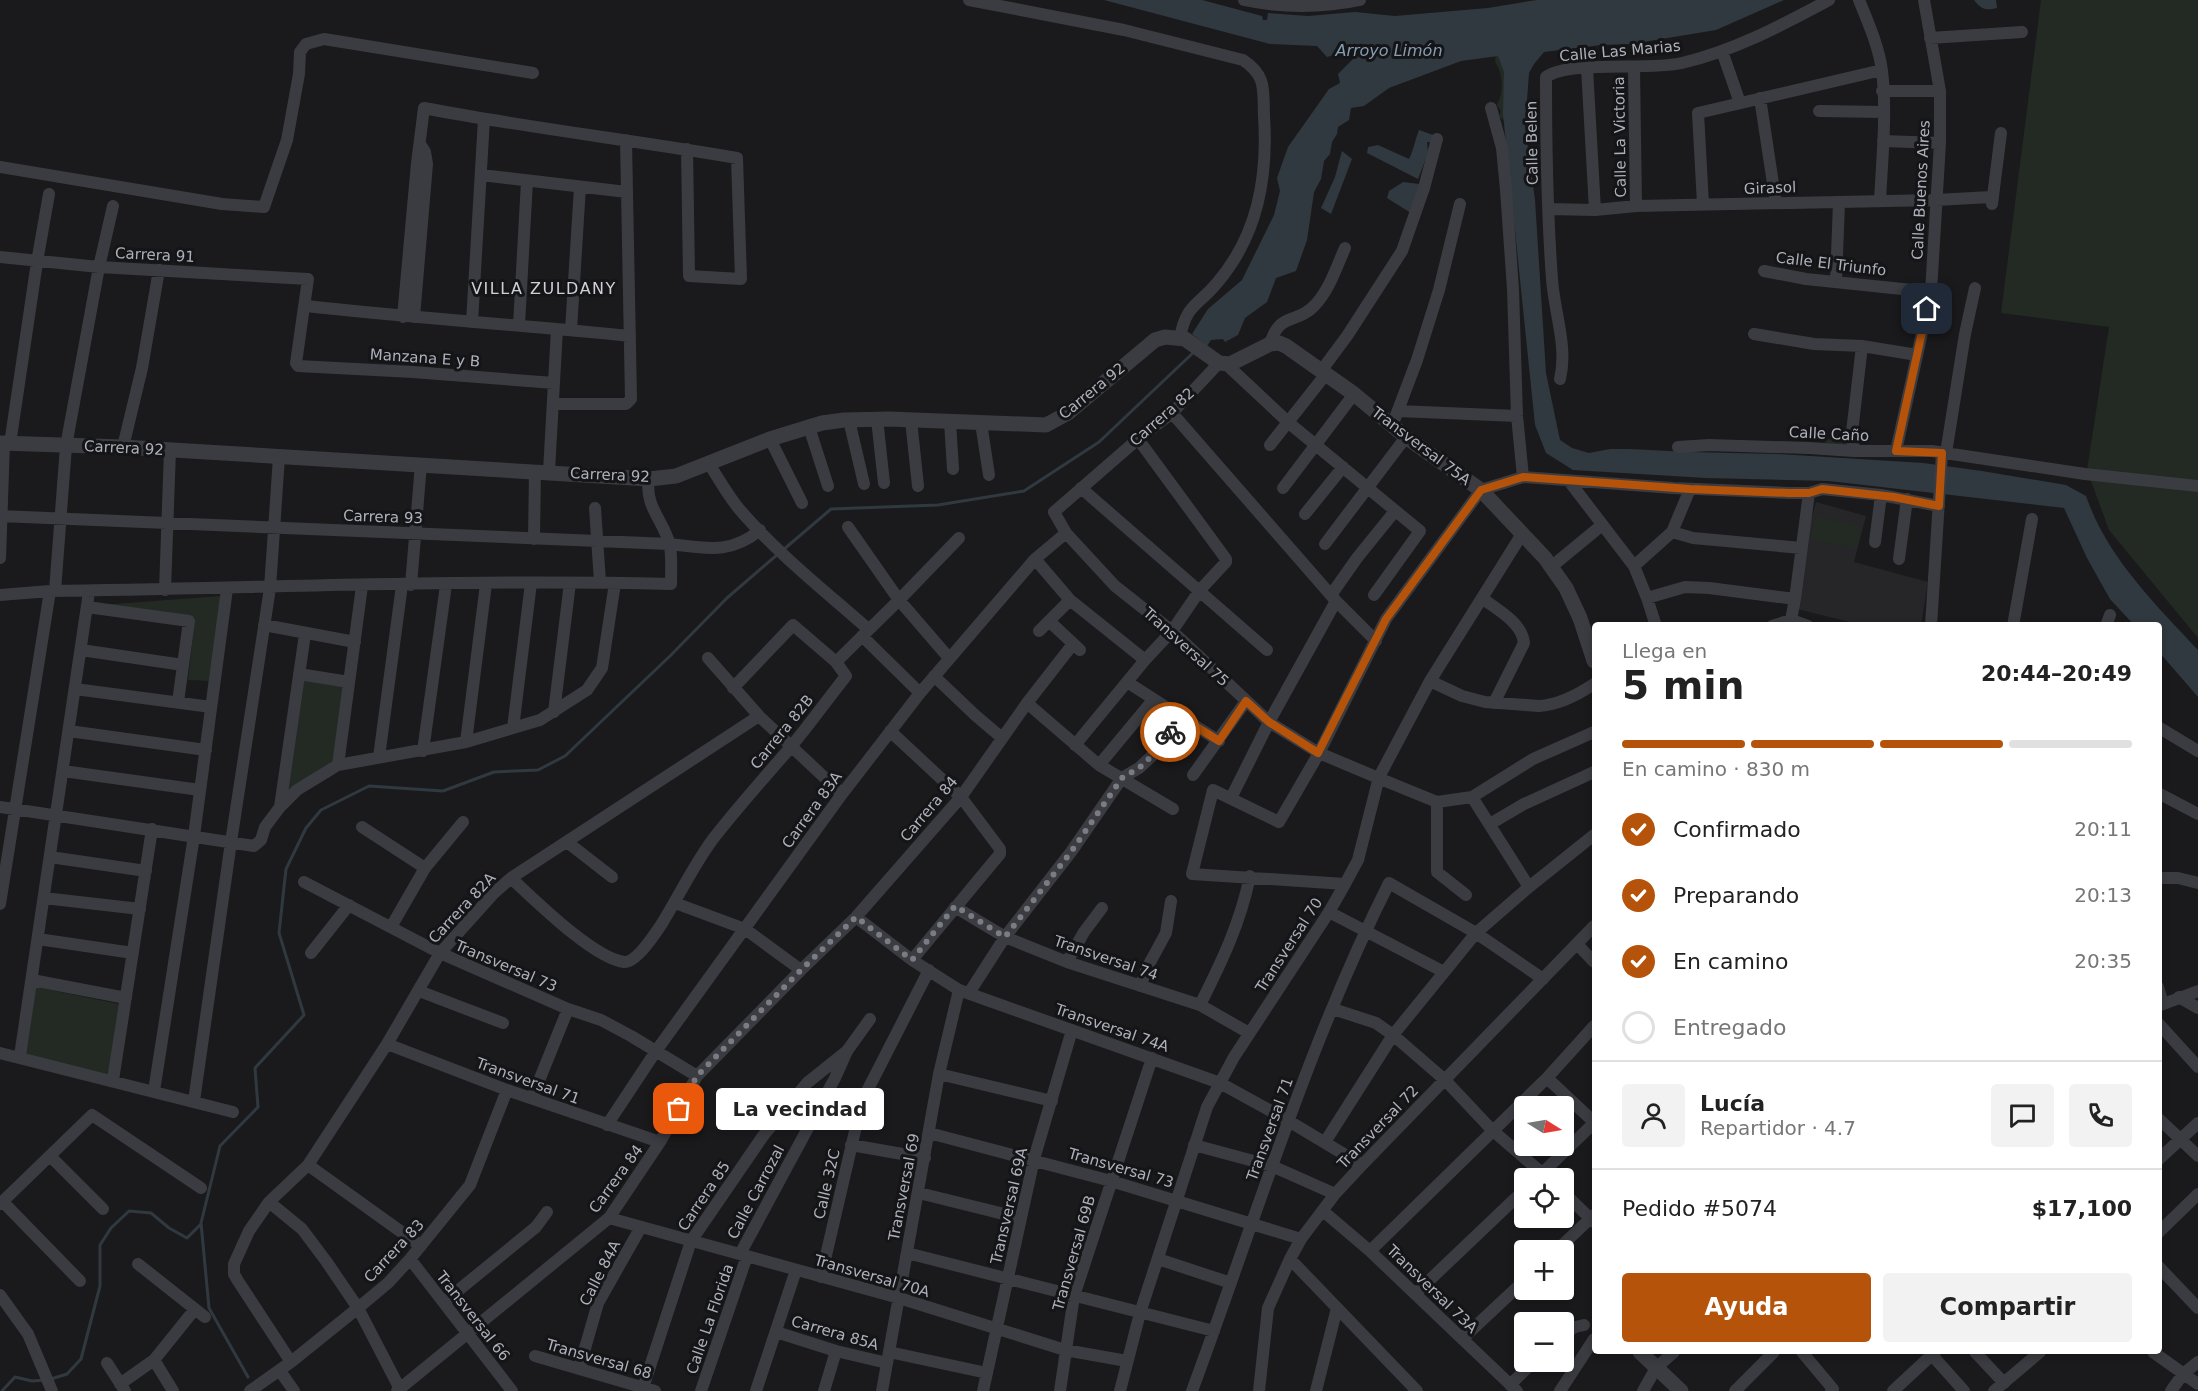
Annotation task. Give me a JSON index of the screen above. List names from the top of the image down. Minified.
{"streets":{"street":["Calle Las Marias","Calle La Victoria","Calle Belen","Girasol","Calle Buenos Aires","Carrera 91","Calle El Triunfo","Manzana E y B","Carrera 92","Carrera 82","Calle Caño","Transversal 75A","Carrera 93","Transversal 75","Carrera 82B","Carrera 84","Carrera 83A","Carrera 82A","Transversal 70","Transversal 74","Transversal 73","Transversal 74A","Transversal 71","Transversal 72","Calle 32C","Transversal 69","Calle Carrozal","Carrera 85","Transversal 69A","Carrera 83","Transversal 69B","Calle 84A","Transversal 70A","Transversal 73A","Transversal 66","Calle La Florida","Carrera 85A","Transversal 68"]},"crossings":[["Calle Las Marias","Calle La Victoria"],["Calle Las Marias","Calle Belen"],["Calle La Victoria","Girasol"],["Calle Belen","Girasol"],["Girasol","Calle Buenos Aires"],["Calle Buenos Aires","Calle El Triunfo"],["Calle Buenos Aires","Calle Caño"],["Carrera 91","Manzana E y B"],["Carrera 82","Transversal 75A"],["Carrera 82","Transversal 75"],["Transversal 75A","Transversal 70"],["Transversal 75","Carrera 83A"],["Transversal 75","Transversal 70"],["Carrera 82B","Carrera 82A"],["Carrera 84","Transversal 73"],["Carrera 84","Transversal 74A"],["Carrera 84","Transversal 71"],["Carrera 84","Transversal 70A"],["Carrera 84","Transversal 66"],["Carrera 83A","Transversal 73"],["Carrera 83A","Transversal 71"],["Carrera 82A","Transversal 73"],["Carrera 82A","Transversal 71"],["Carrera 82A","Carrera 83"],["Transversal 70","Transversal 74"],["Transversal 70","Transversal 73"],["Transversal 70","Transversal 74A"],["Transversal 70","Transversal 70A"],["Transversal 74","Transversal 69"],["Transversal 73","Transversal 71"],["Transversal 73","Transversal 72"],["Transversal 73","Transversal 69"],["Transversal 73","Transversal 69A"],["Transversal 73","Transversal 69B"],["Transversal 74A","Transversal 71"],["Transversal 74A","Transversal 72"],["Transversal 74A","Calle 32C"],["Transversal 74A","Transversal 69"],["Transversal 74A","Transversal 69A"],["Transversal 74A","Transversal 69B"],["Transversal 71","Carrera 83"],["Transversal 72","Transversal 73A"],["Calle 32C","Transversal 70A"],["Transversal 69","Transversal 70A"],["Transversal 69","Carrera 85A"],["Calle Carrozal","Carrera 85"],["Calle Carrozal","Transversal 70A"],["Calle Carrozal","Calle La Florida"],["Carrera 85","Transversal 70A"],["Carrera 85","Transversal 68"],["Transversal 69A","Transversal 70A"],["Transversal 69A","Carrera 85A"],["Carrera 83","Transversal 66"],["Transversal 69B","Transversal 70A"],["Calle 84A","Transversal 70A"],["Calle 84A","Transversal 68"],["Transversal 70A","Calle La Florida"]],"districts":["VILLA ZULDANY"],"water":["Arroyo Limón"],"places":["La vecindad"],"north":"right","page":{"heading":["5 min","Llega en","20:44–20:49"],"panel":["Lucía","Repartidor · 4.7","Pedido #5074","$17,100"],"bar":"En camino · 830 m","list":[["Confirmado","20:11"],["Preparando","20:13"],["En camino","20:35"],"Entregado"],"bubble":"La vecindad","map_buttons":["+","−"],"buttons":["Ayuda","Compartir"]}}
